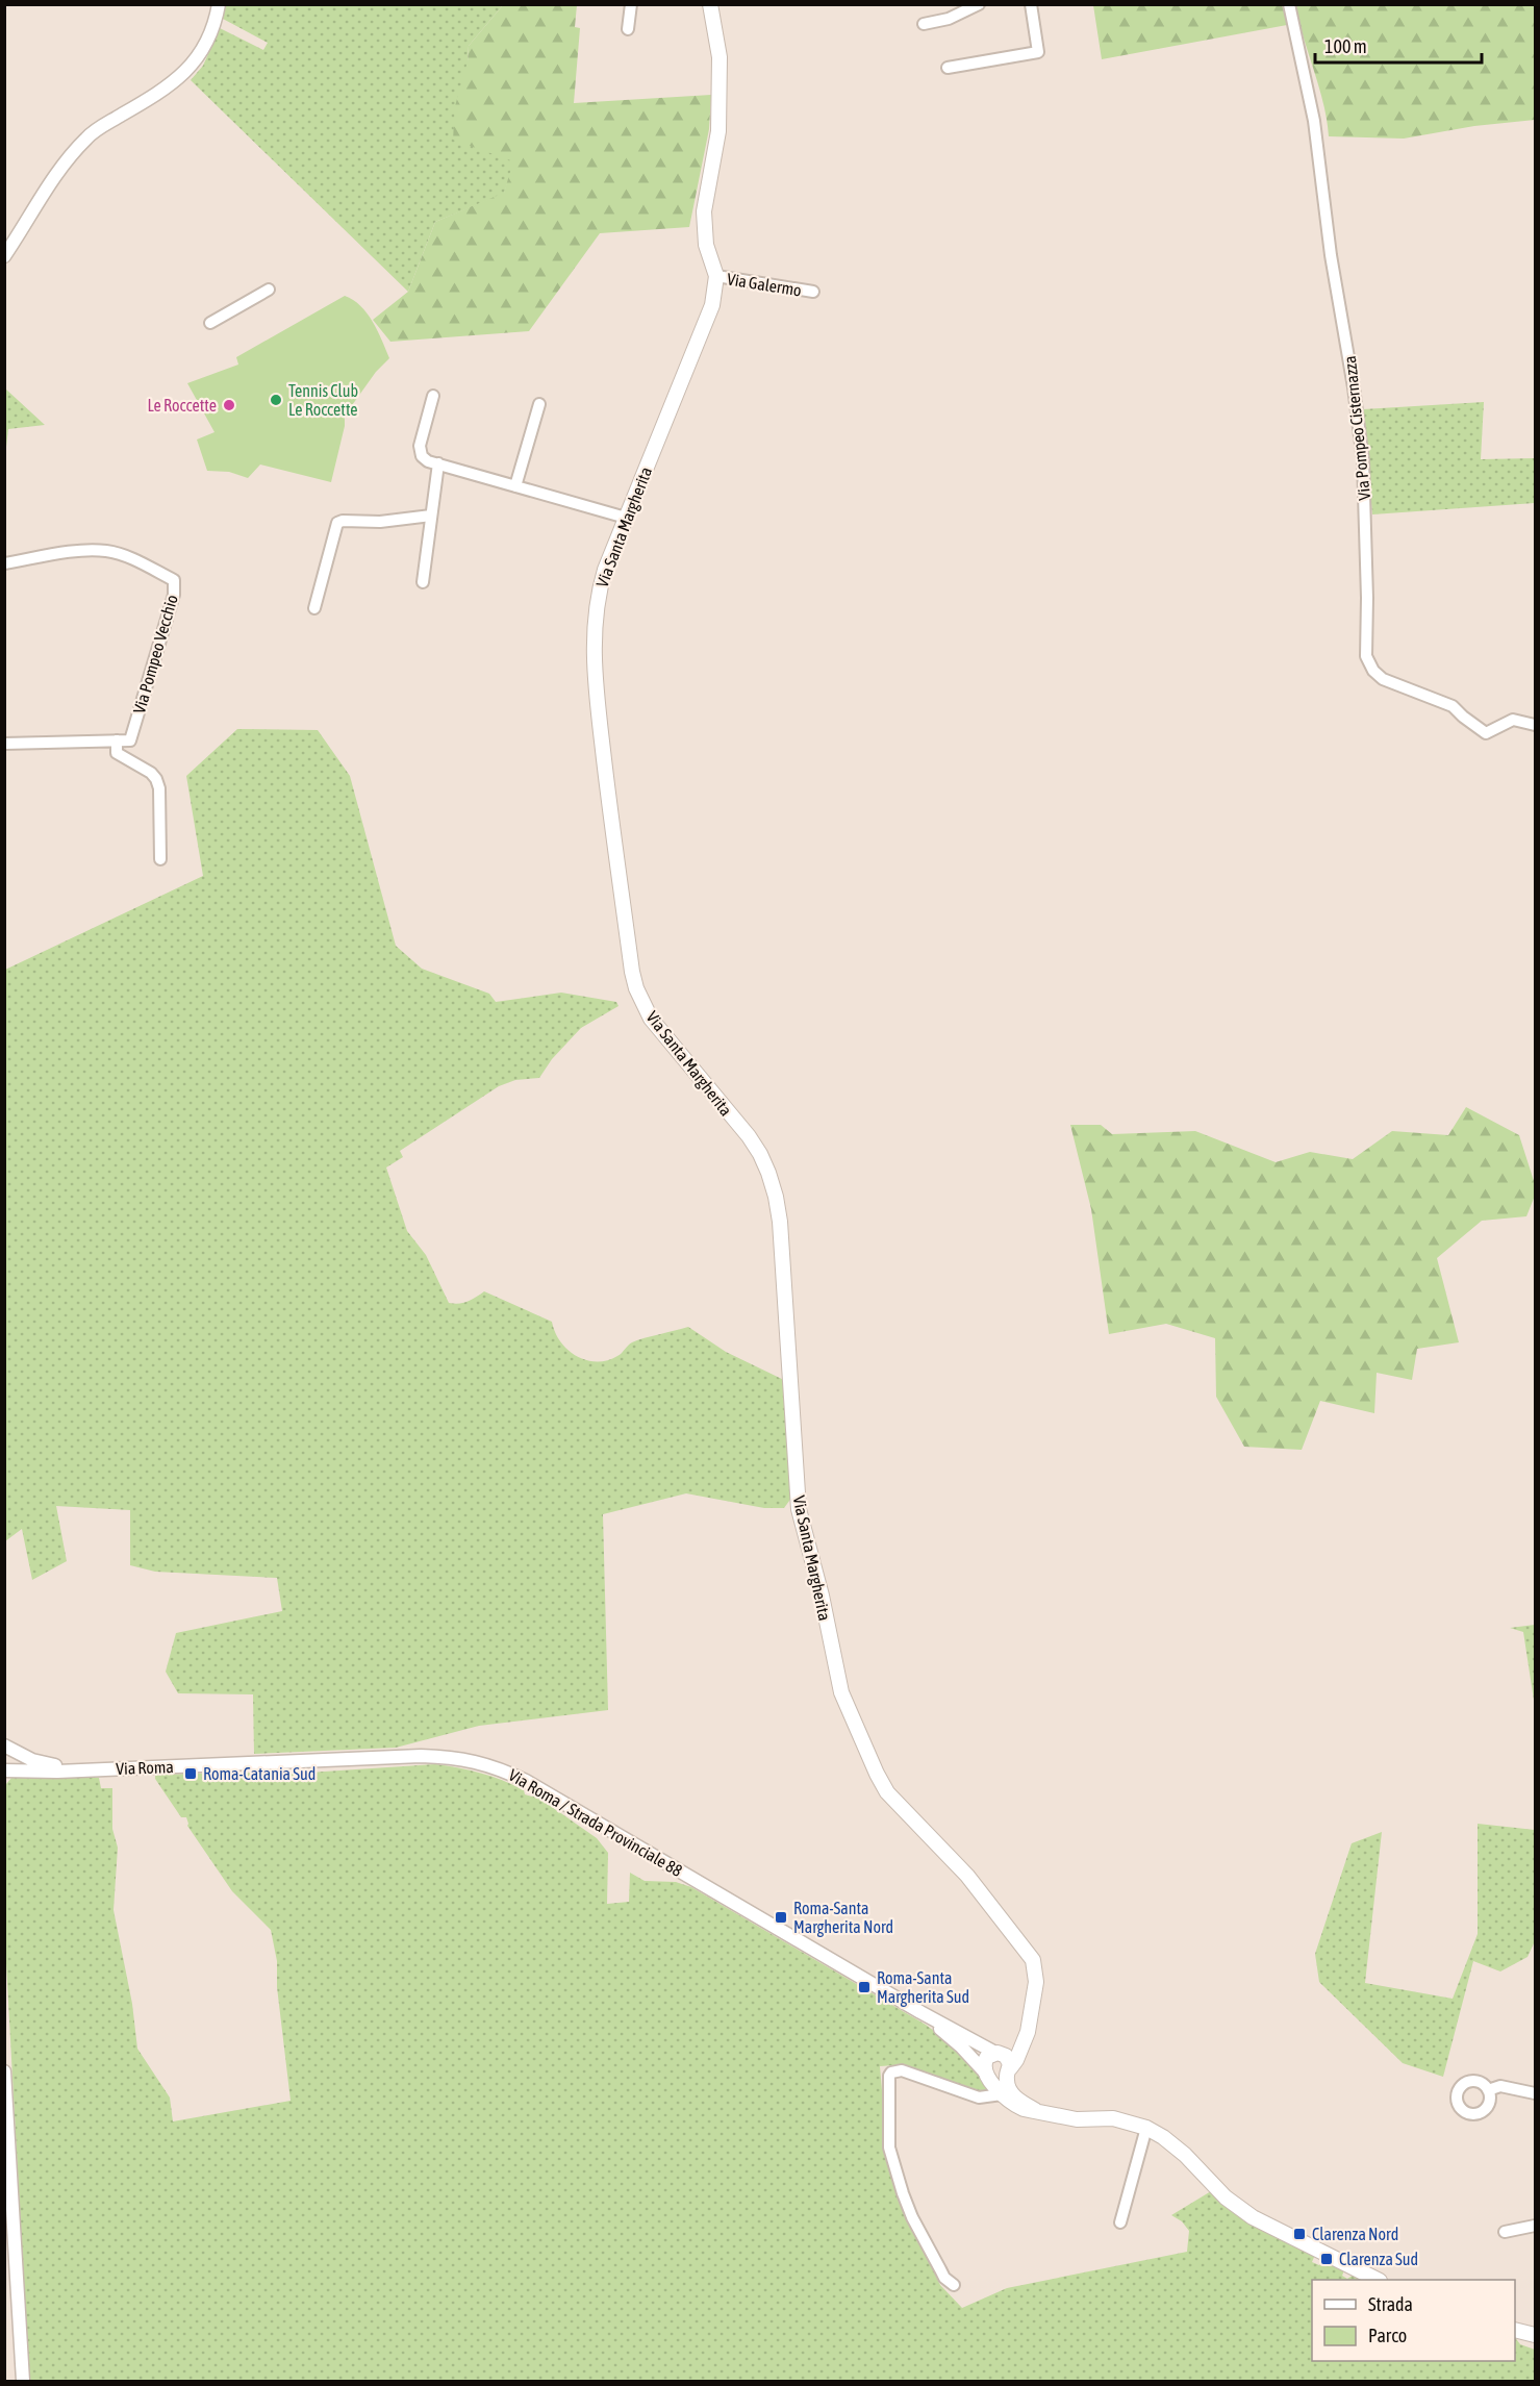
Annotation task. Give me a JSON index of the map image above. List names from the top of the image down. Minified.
{"streets":{"main road":["Via Santa Margherita"],"street":["Via Galermo","Via Pompeo Cisternazza","Via Pompeo Vecchio","Via Roma","Via Roma / Strada Provinciale 88"]},"crossings":[["Via Galermo","Via Santa Margherita"],["Via Roma","Via Roma / Strada Provinciale 88"]],"places":{"other":["Tennis Club Le Roccette","Le Roccette"],"transit":["Roma-Catania Sud","Roma-Santa Margherita Nord","Roma-Santa Margherita Sud","Clarenza Nord","Clarenza Sud"]},"legend":["Strada","Parco"],"scale_bar":"100 m"}
